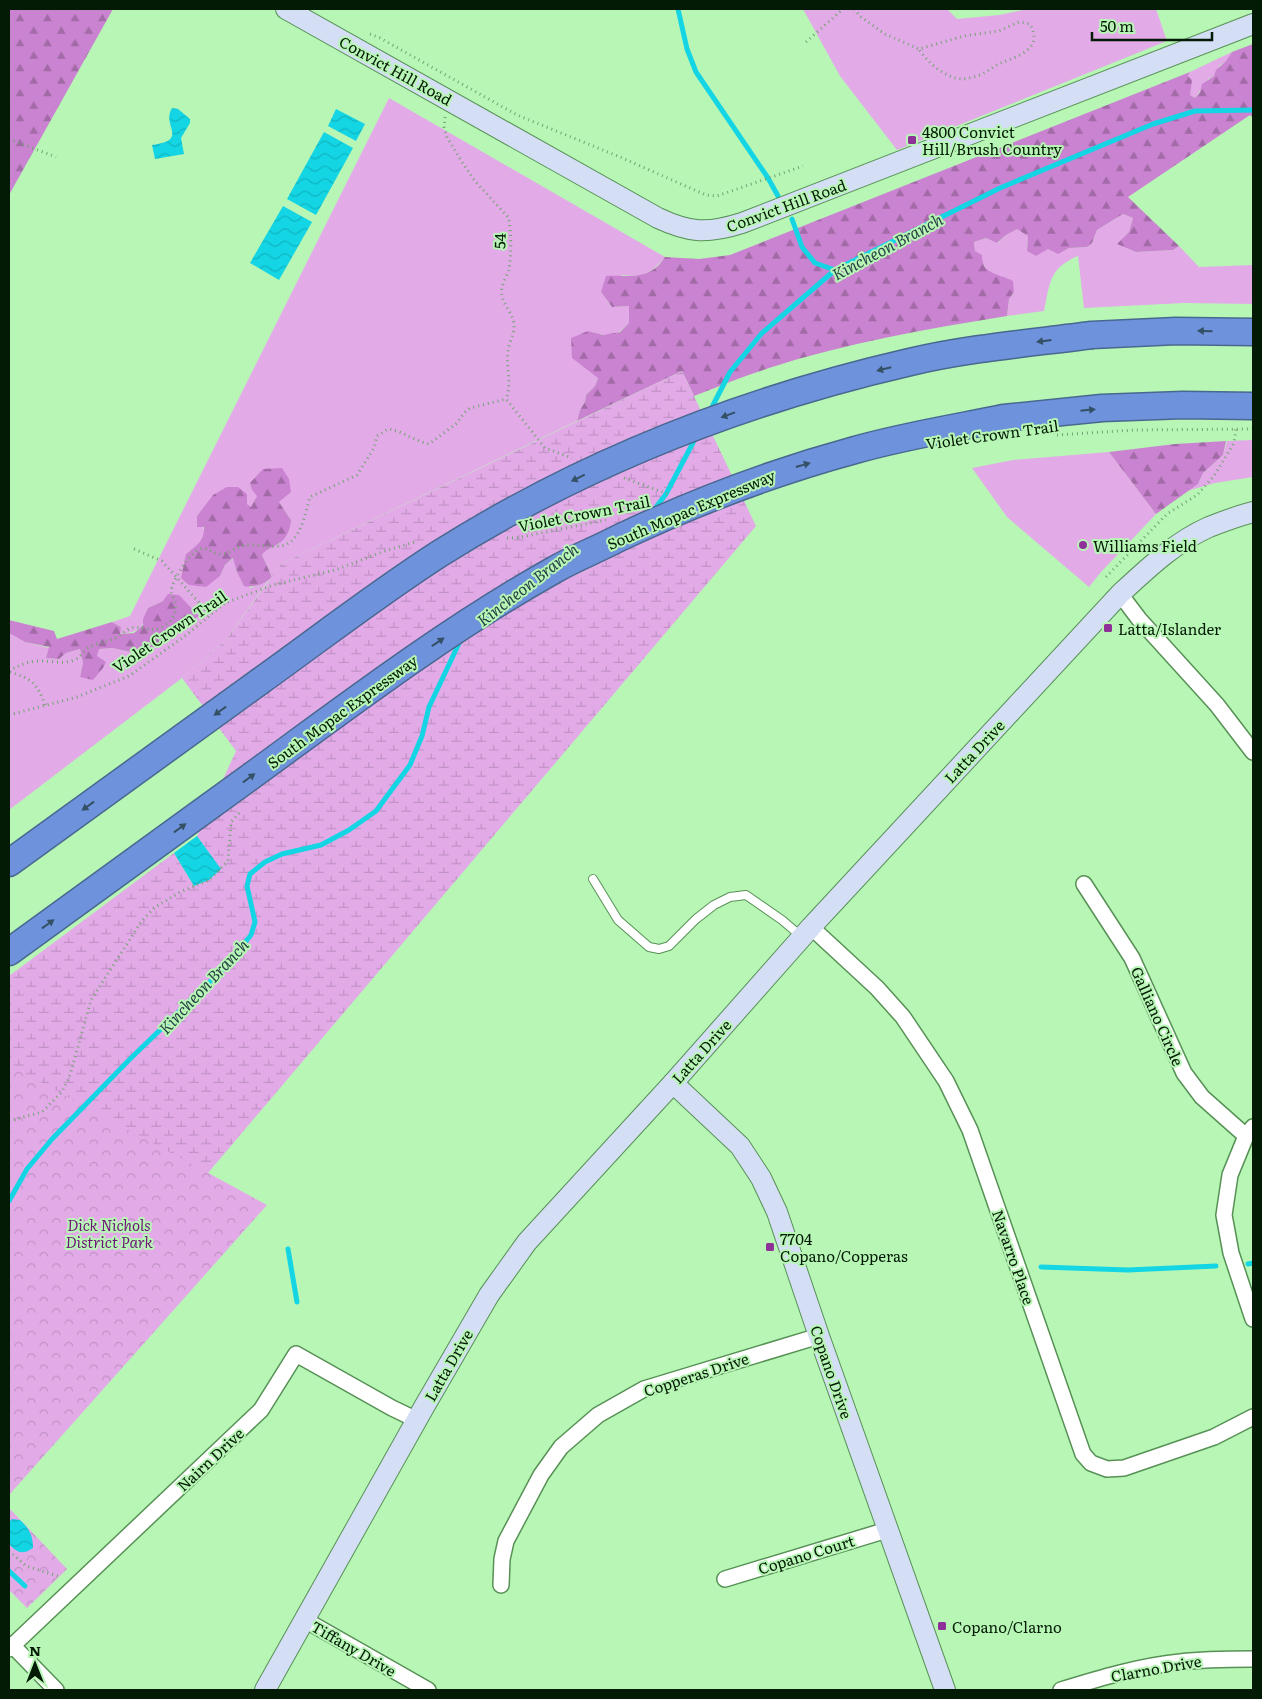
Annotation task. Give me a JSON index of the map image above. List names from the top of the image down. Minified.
{"streets":{"highway":["South Mopac Expressway"],"street":["Convict Hill Road","Latta Drive","Galliano Circle","Navarro Place","Copano Drive","Copperas Drive","Nairn Drive","Copano Court","Tiffany Drive","Clarno Drive"],"path":["54","Violet Crown Trail"]},"crossings":[["Convict Hill Road","54"],["Latta Drive","Navarro Place"],["Latta Drive","Copano Drive"],["Latta Drive","Nairn Drive"],["Latta Drive","Tiffany Drive"],["Copano Drive","Copperas Drive"],["Copano Drive","Copano Court"]],"water":["Kincheon Branch"],"parks":["Dick Nichols District Park"],"places":{"transit":["4800 Convict Hill/Brush Country","Latta/Islander","7704 Copano/Copperas","Copano/Clarno"],"other":["Williams Field"]},"scale_bar":"50 m","north":"top"}
